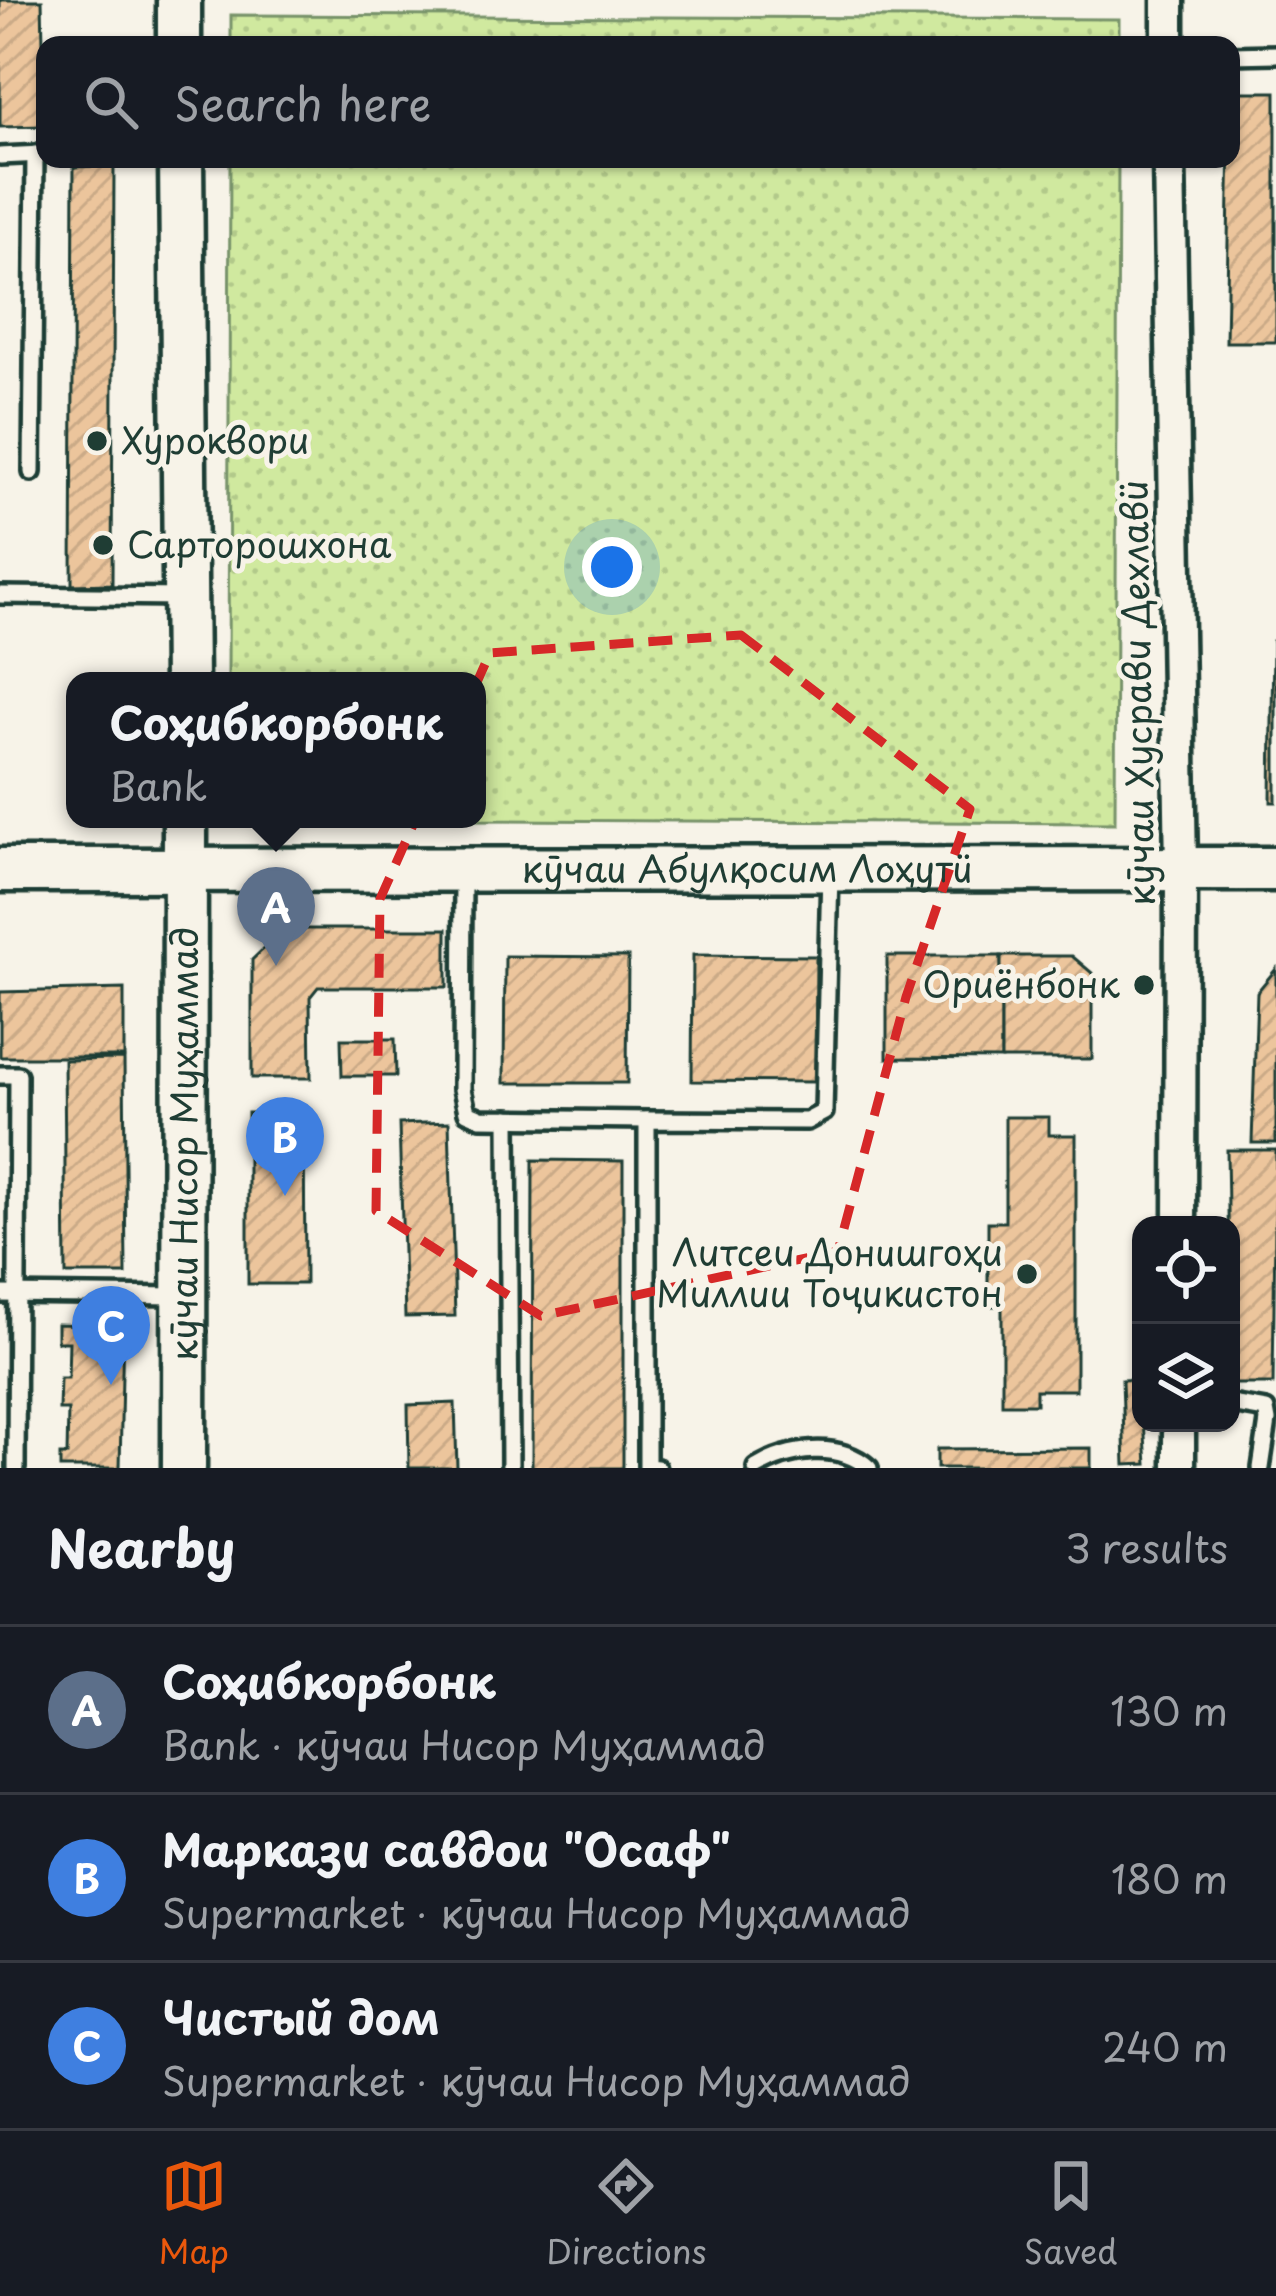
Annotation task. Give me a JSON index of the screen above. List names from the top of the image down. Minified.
{"streets":{"street":["кӯчаи Хусрави Дехлавӣ","кӯчаи Абулқосим Лоҳутӣ","кӯчаи Нисор Муҳаммад"]},"crossings":[["кӯчаи Хусрави Дехлавӣ","кӯчаи Абулқосим Лоҳутӣ"],["кӯчаи Абулқосим Лоҳутӣ","кӯчаи Нисор Муҳаммад"]],"places":["Хуроквори","Сарторошхона","Ориёнбонк","Литсеи Донишгоҳи Миллии Тоҷикистон"],"page":{"search":"Search here","popup":["Соҳибкорбонк","Bank"],"pins":["A","B","C"],"heading":["Nearby","3 results"],"list":[{"mark":"A","name":"Соҳибкорбонк","note":"Bank · кӯчаи Нисор Муҳаммад","value":"130 m"},{"mark":"B","name":"Маркази савдои \"Осаф\"","note":"Supermarket · кӯчаи Нисор Муҳаммад","value":"180 m"},{"mark":"C","name":"Чистый дом","note":"Supermarket · кӯчаи Нисор Муҳаммад","value":"240 m"}],"nav":["Map","Directions","Saved"]}}
